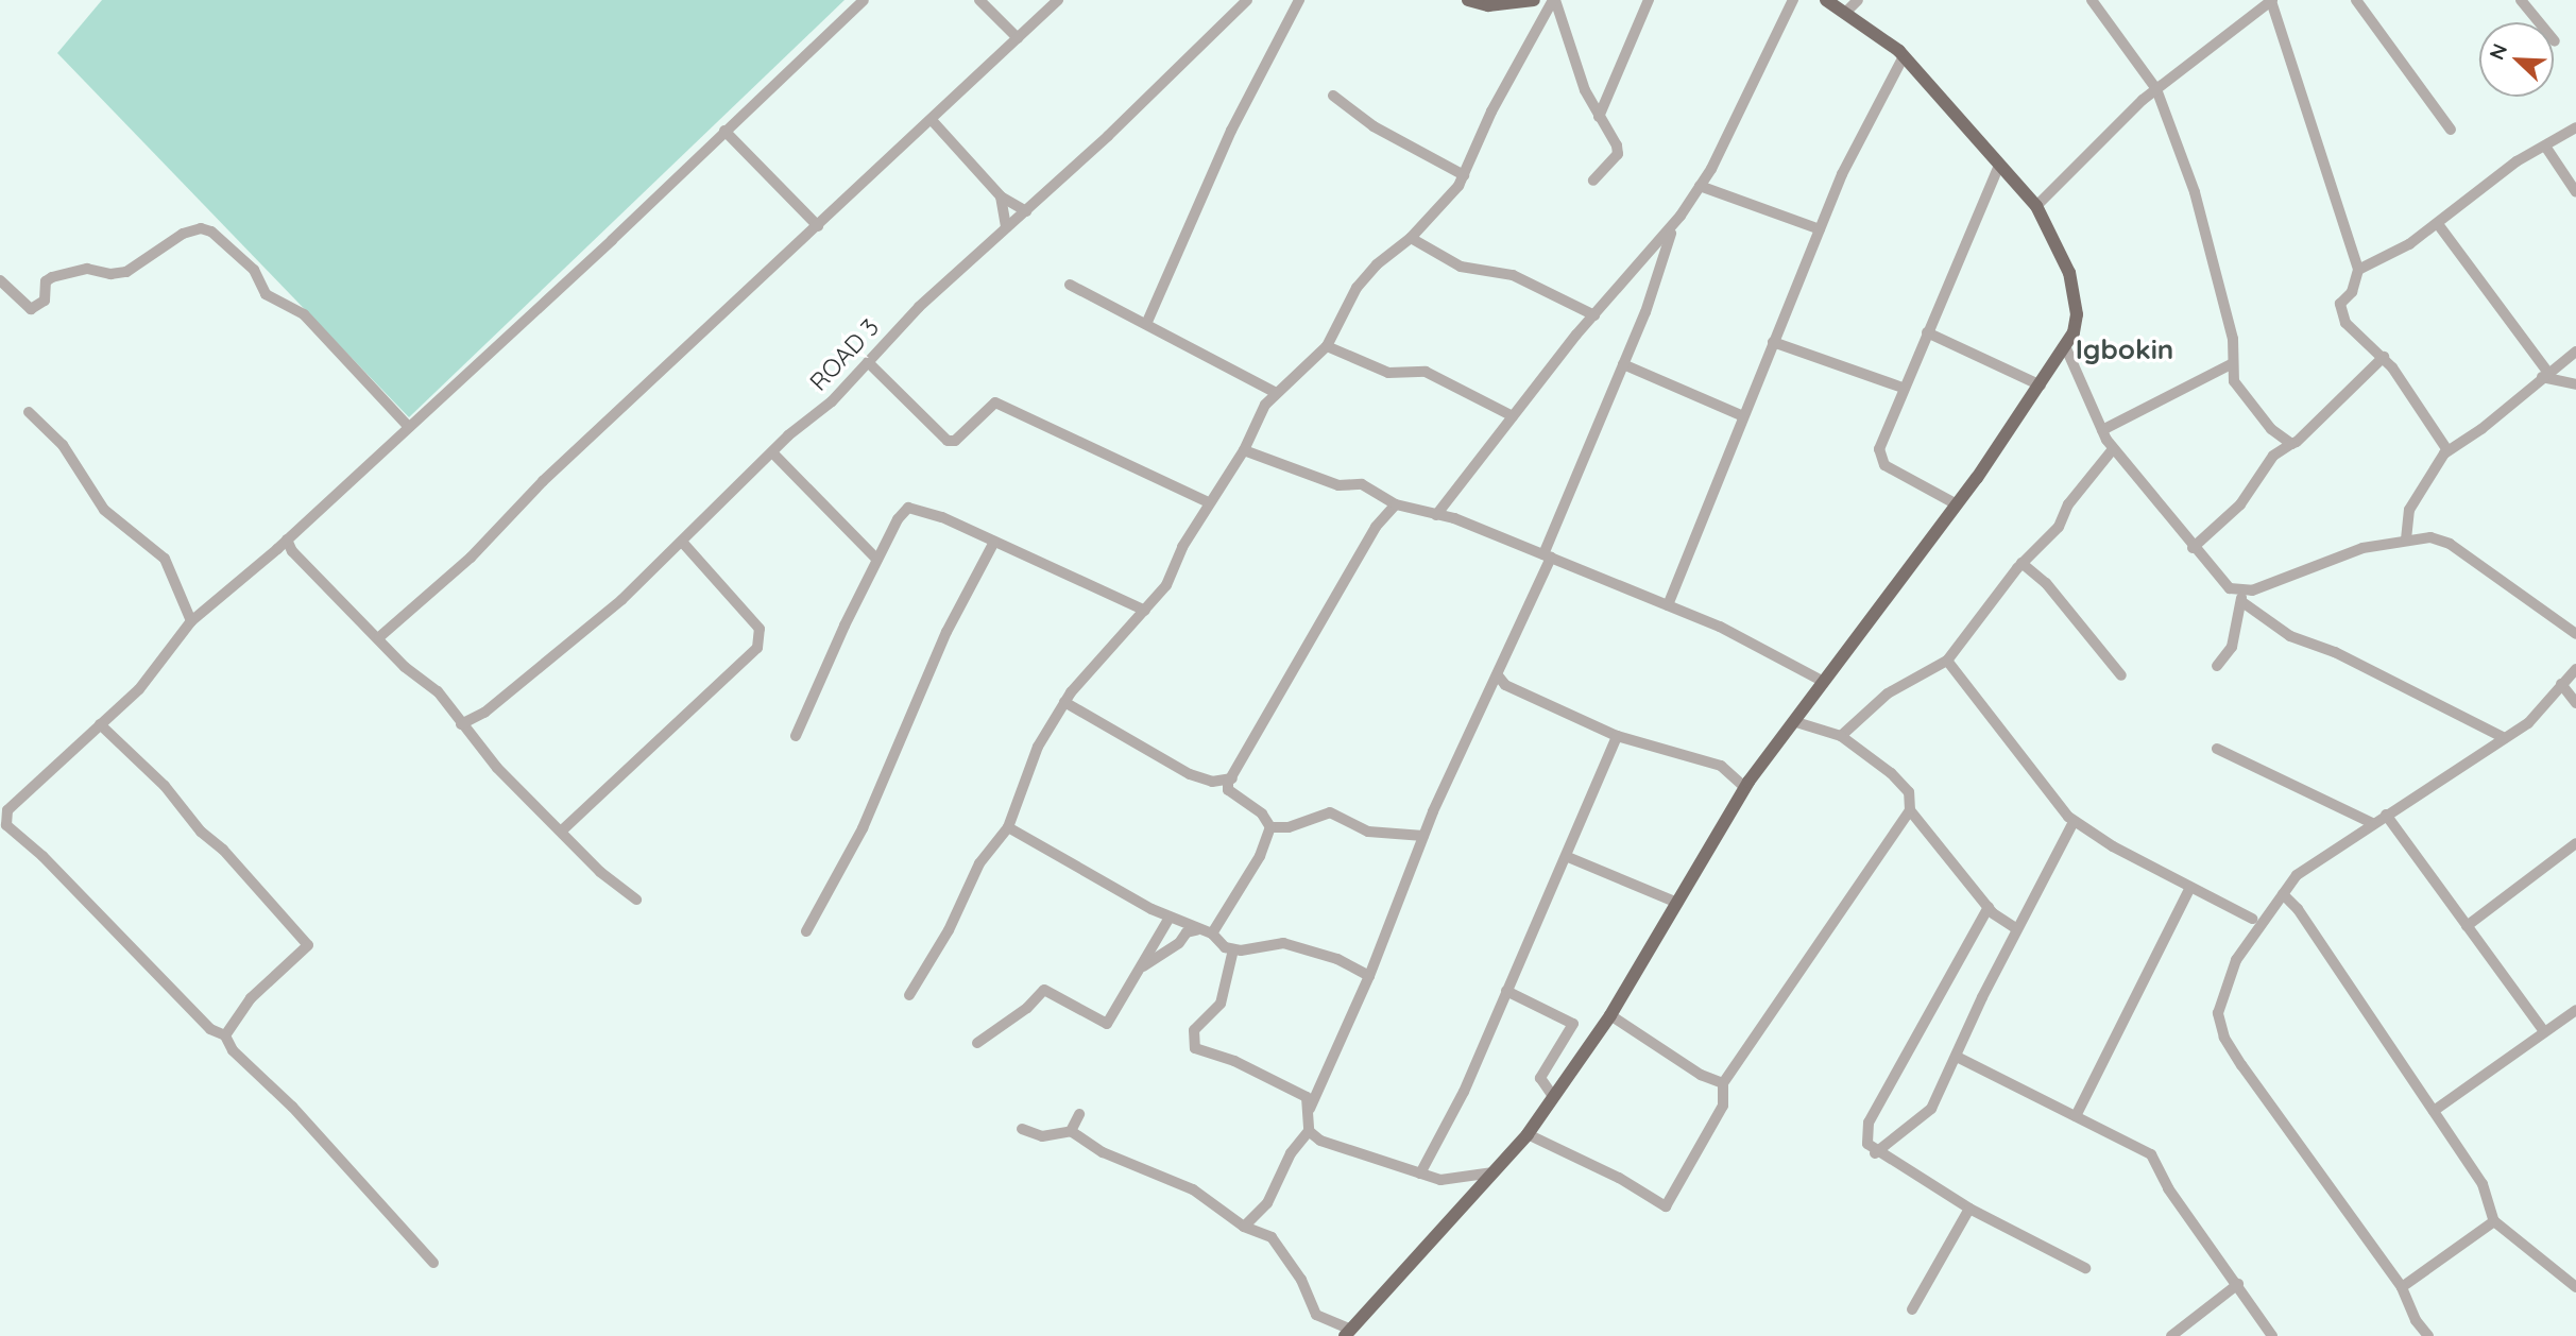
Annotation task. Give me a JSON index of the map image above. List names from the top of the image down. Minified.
{"streets":{"street":["ROAD 3"]},"districts":["Igbokin"],"north":"top left"}
